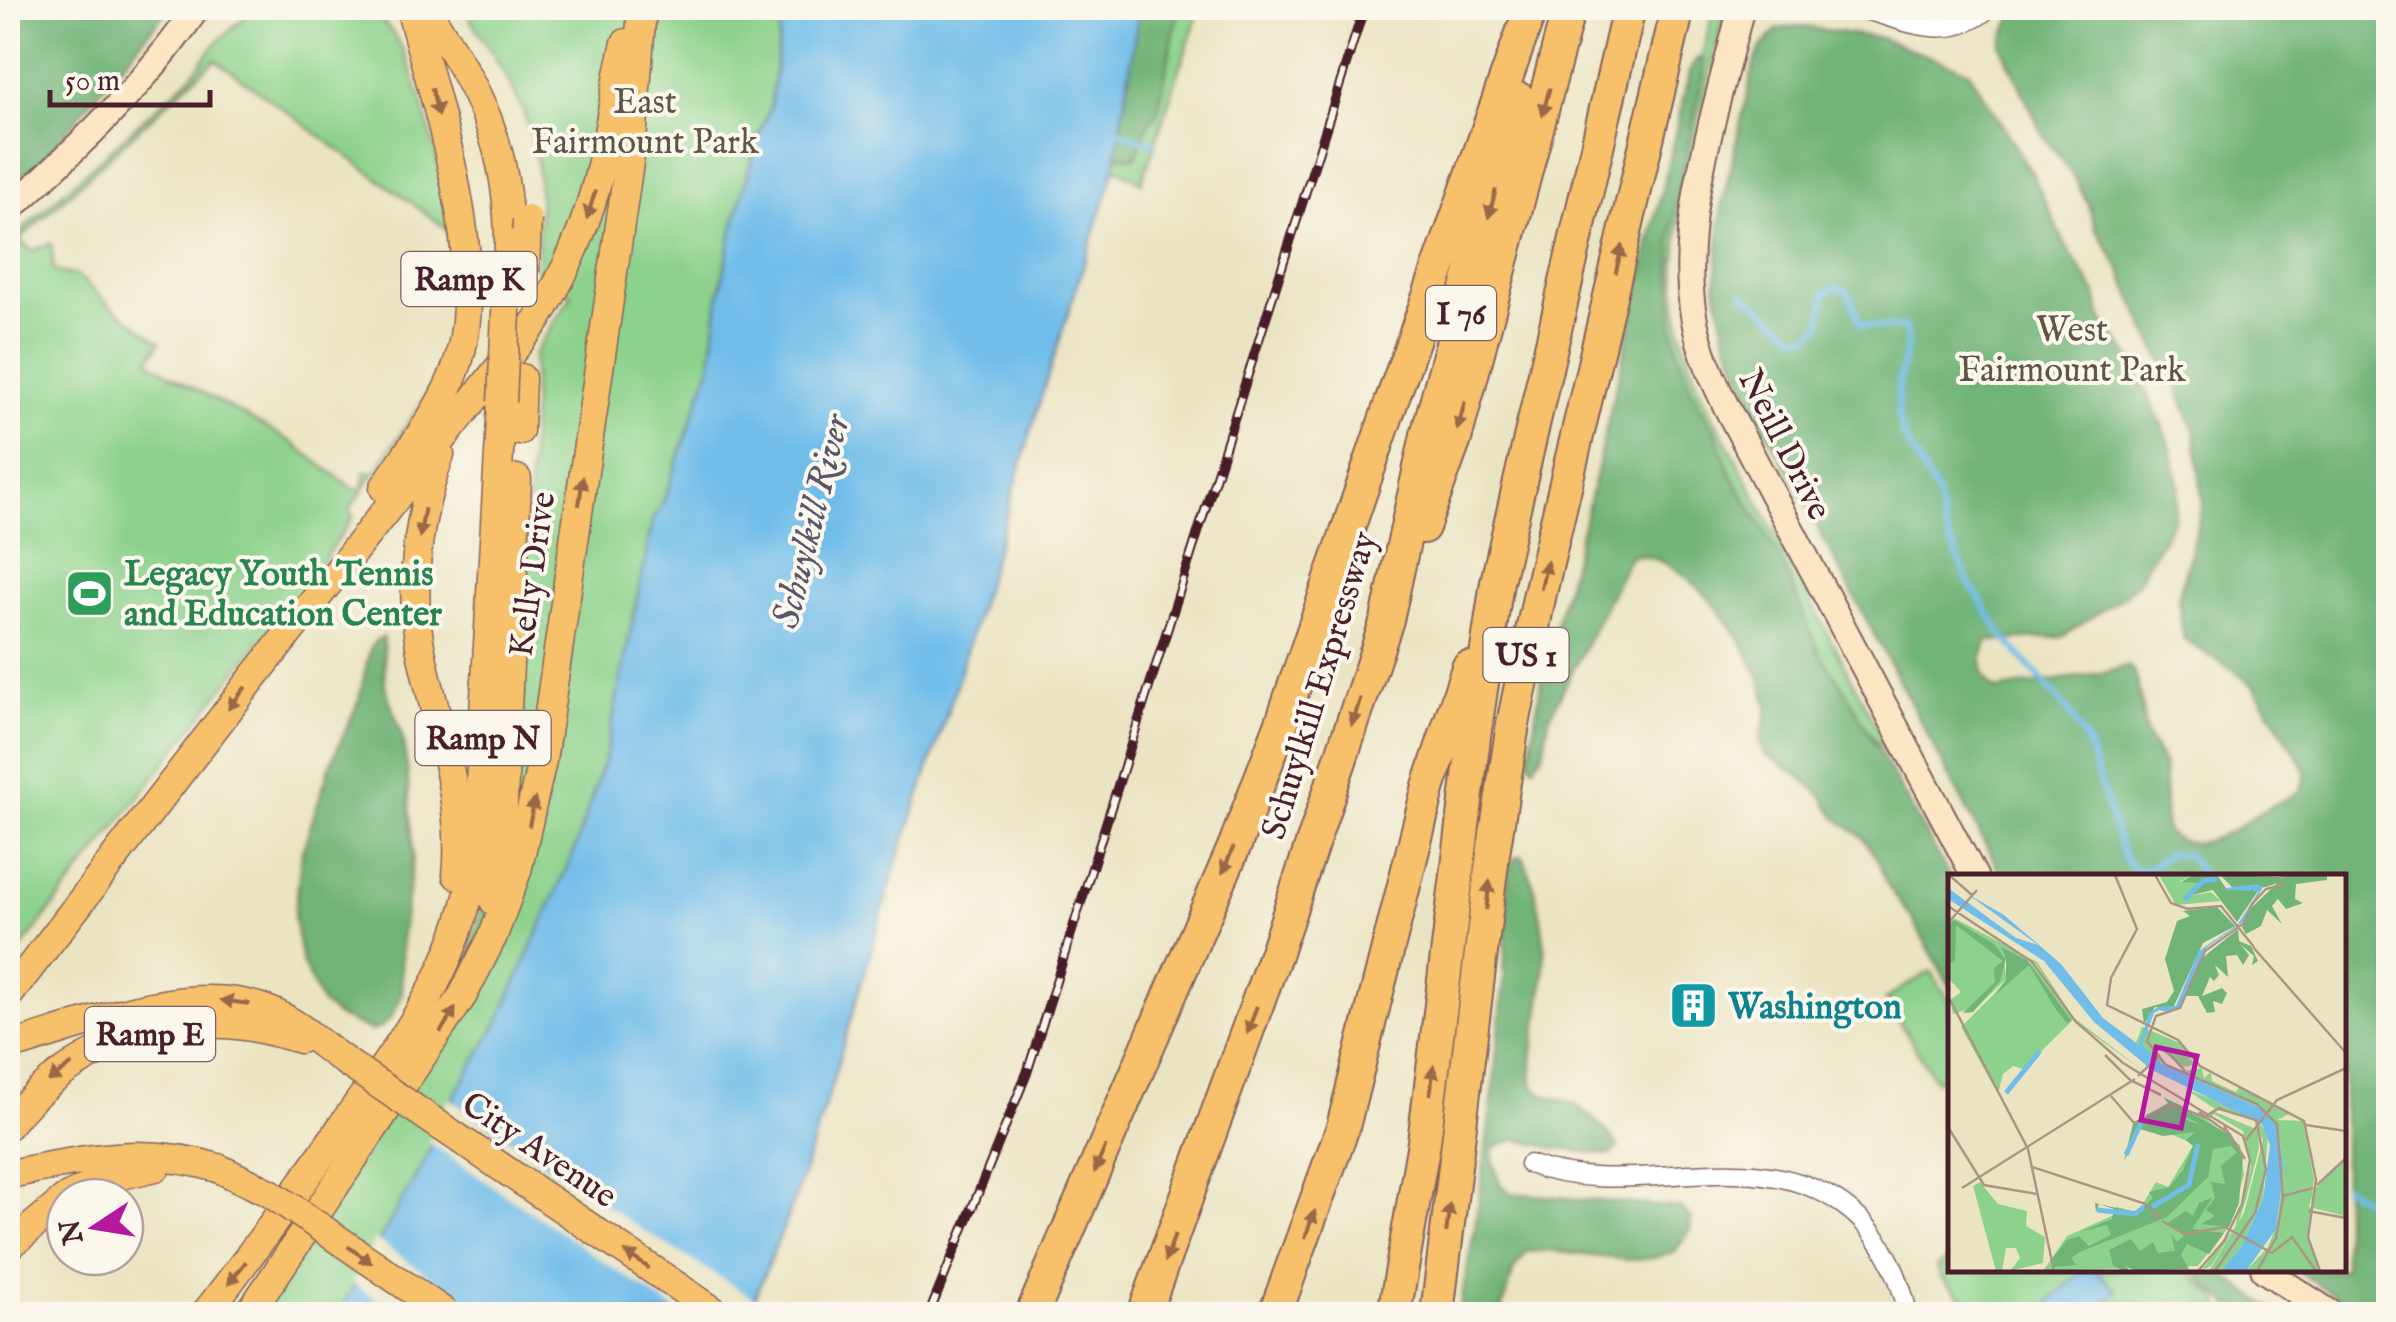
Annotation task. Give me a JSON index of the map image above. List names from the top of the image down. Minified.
{"streets":{"highway":["I 76","US 1","Schuylkill Expressway"],"main road":["Ramp K","Neill Drive","Kelly Drive","Ramp N","Ramp E","City Avenue"]},"crossings":[["Ramp K","Kelly Drive"],["Ramp E","City Avenue"]],"water":["Schuylkill River"],"parks":["East Fairmount Park","West Fairmount Park"],"places":{"sports":["Legacy Youth Tennis and Education Center"],"building":["Washington"]},"scale_bar":"50 m","north":"left"}
